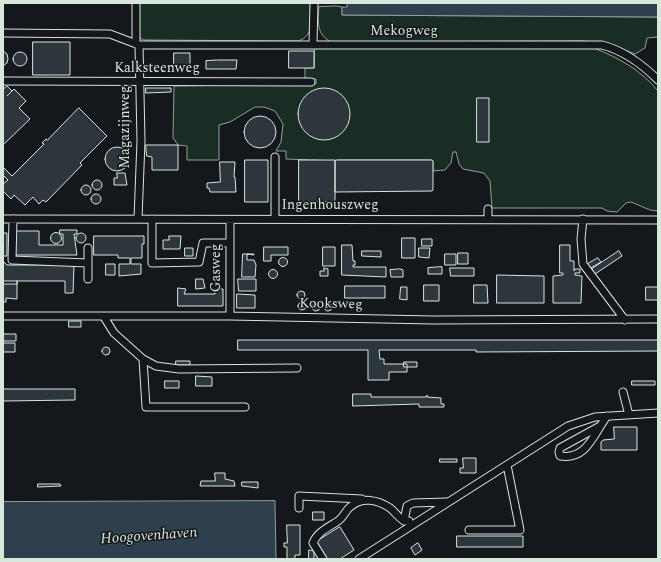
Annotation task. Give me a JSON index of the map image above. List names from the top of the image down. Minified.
{"streets":{"street":["Mekogweg","Kalksteenweg","Magazijnweg","Ingenhouszweg","Gasweg","Kooksweg"]},"crossings":[["Mekogweg","Magazijnweg"],["Kalksteenweg","Magazijnweg"],["Magazijnweg","Ingenhouszweg"],["Ingenhouszweg","Gasweg"],["Gasweg","Kooksweg"]],"water":["Hoogovenhaven"]}
